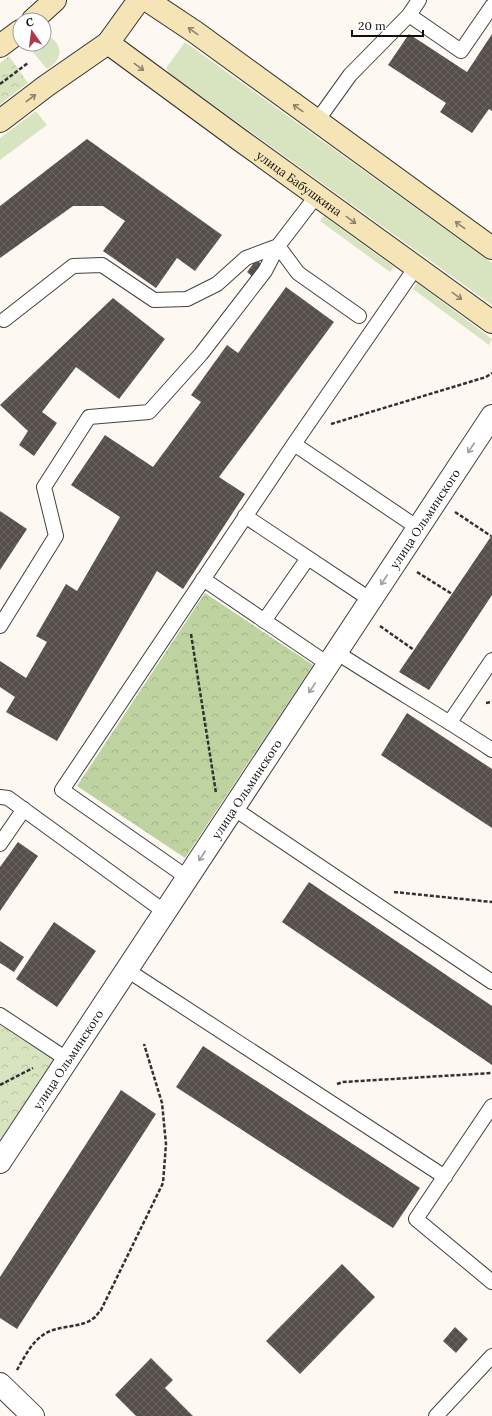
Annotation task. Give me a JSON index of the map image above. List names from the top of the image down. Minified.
{"streets":{"street":["улица Бабушкина","улица Ольминского"]},"one_way":["улица Ольминского"],"scale_bar":"20 m","north":"top"}
